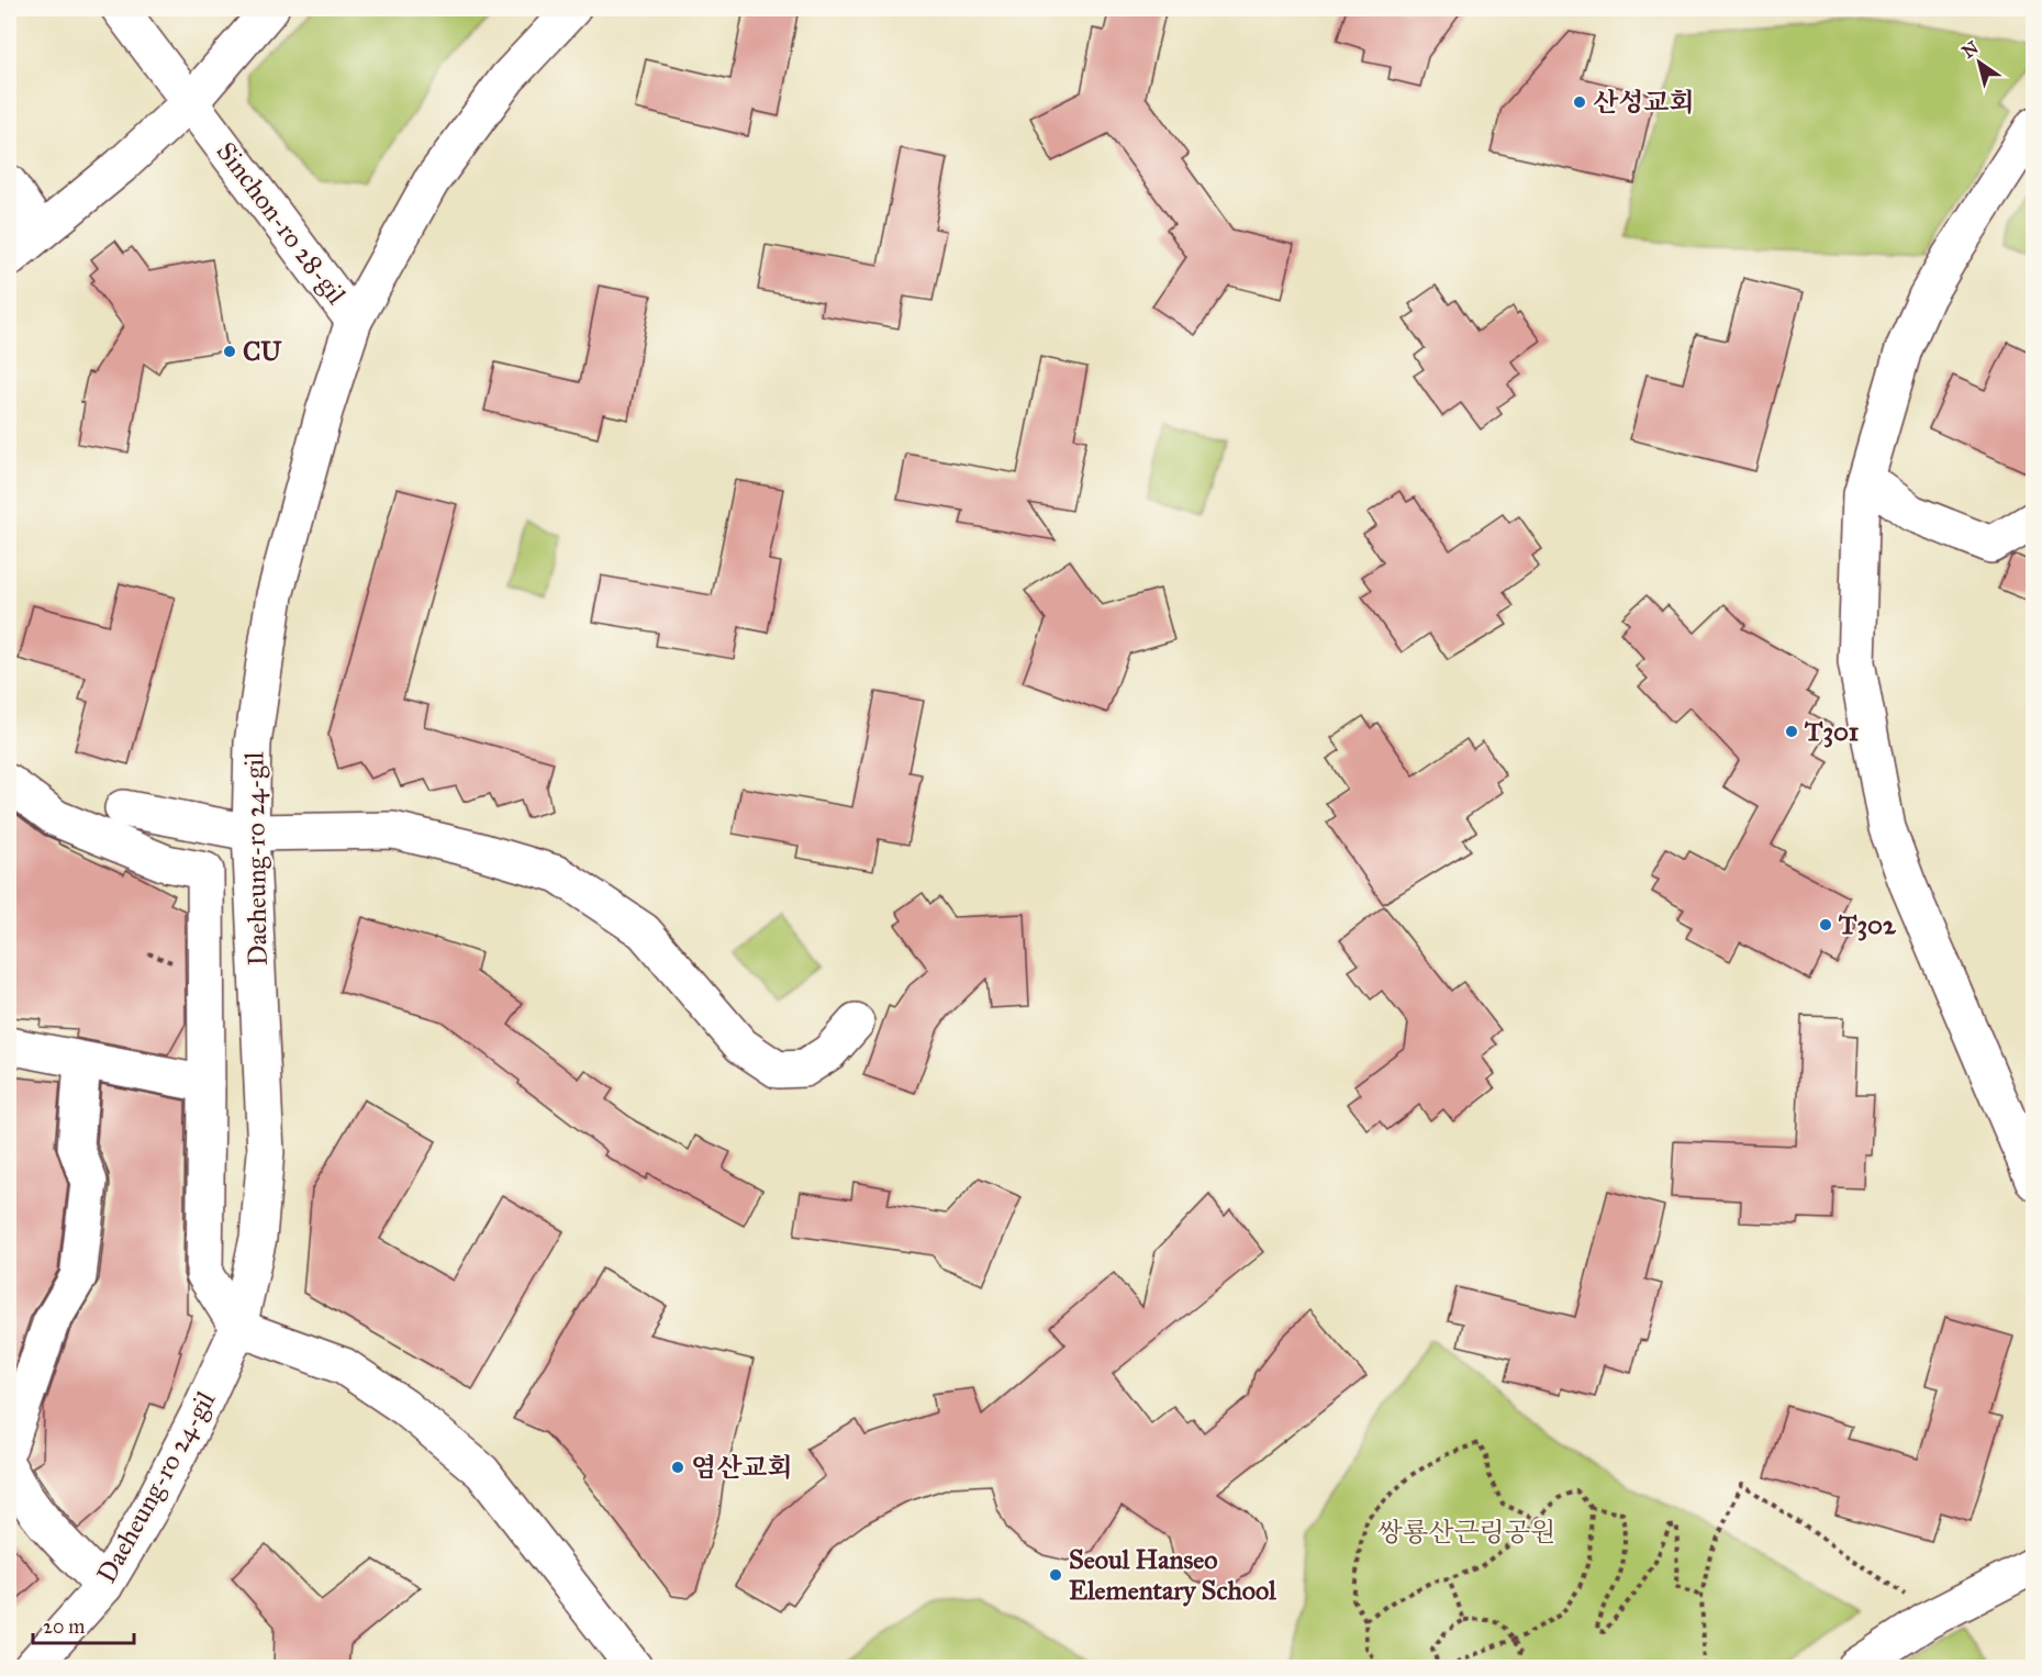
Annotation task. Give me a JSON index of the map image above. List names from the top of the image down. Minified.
{"streets":{"street":["Sinchon-ro 28-gil","Daeheung-ro 24-gil"]},"crossings":[["Sinchon-ro 28-gil","Daeheung-ro 24-gil"]],"parks":["쌍룡산근링공원"],"places":["산성교회","CU","T301","T302","염산교회","Seoul Hanseo Elementary School"],"scale_bar":"20 m","north":"top left"}
